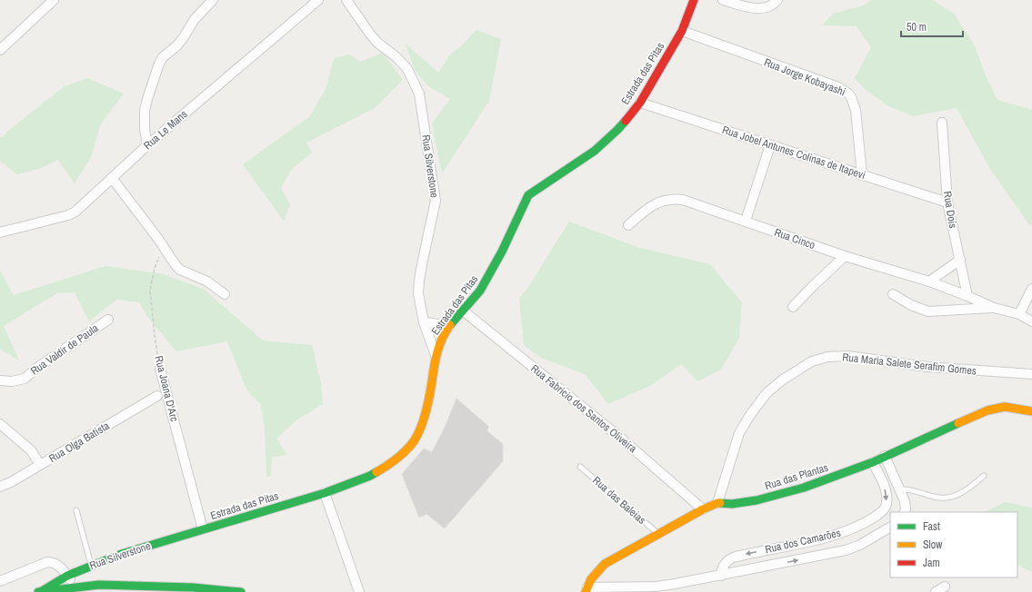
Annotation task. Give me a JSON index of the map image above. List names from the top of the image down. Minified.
{"streets":{"street":["Estrada das Pitas","Rua Jorge Kobayashi","Rua Le Mans","Rua Jobel Antunes Colinas de Itapevi","Rua Silverstone","Rua Dois","Rua Cinco","Rua Valdir de Paula","Rua Maria Salete Serafim Gomes","Rua Joana D'Arc","Rua Fabricio dos Santos Oliveira","Rua Olga Batista","Rua das Plantas","Rua dos Camarões"],"lane":["Rua das Baleias"]},"crossings":[["Estrada das Pitas","Rua Jorge Kobayashi"],["Estrada das Pitas","Rua Jobel Antunes Colinas de Itapevi"],["Estrada das Pitas","Rua Silverstone"],["Estrada das Pitas","Rua Joana D'Arc"],["Estrada das Pitas","Rua Fabricio dos Santos Oliveira"],["Rua Jorge Kobayashi","Rua Jobel Antunes Colinas de Itapevi"],["Rua Jobel Antunes Colinas de Itapevi","Rua Dois"],["Rua Silverstone","Rua Joana D'Arc"],["Rua Dois","Rua Cinco"],["Rua Maria Salete Serafim Gomes","Rua das Plantas"],["Rua Fabricio dos Santos Oliveira","Rua das Plantas"],["Rua das Plantas","Rua das Baleias"],["Rua das Plantas","Rua dos Camarões"]],"legend":["Fast","Slow","Jam"],"scale_bar":"50 m"}
